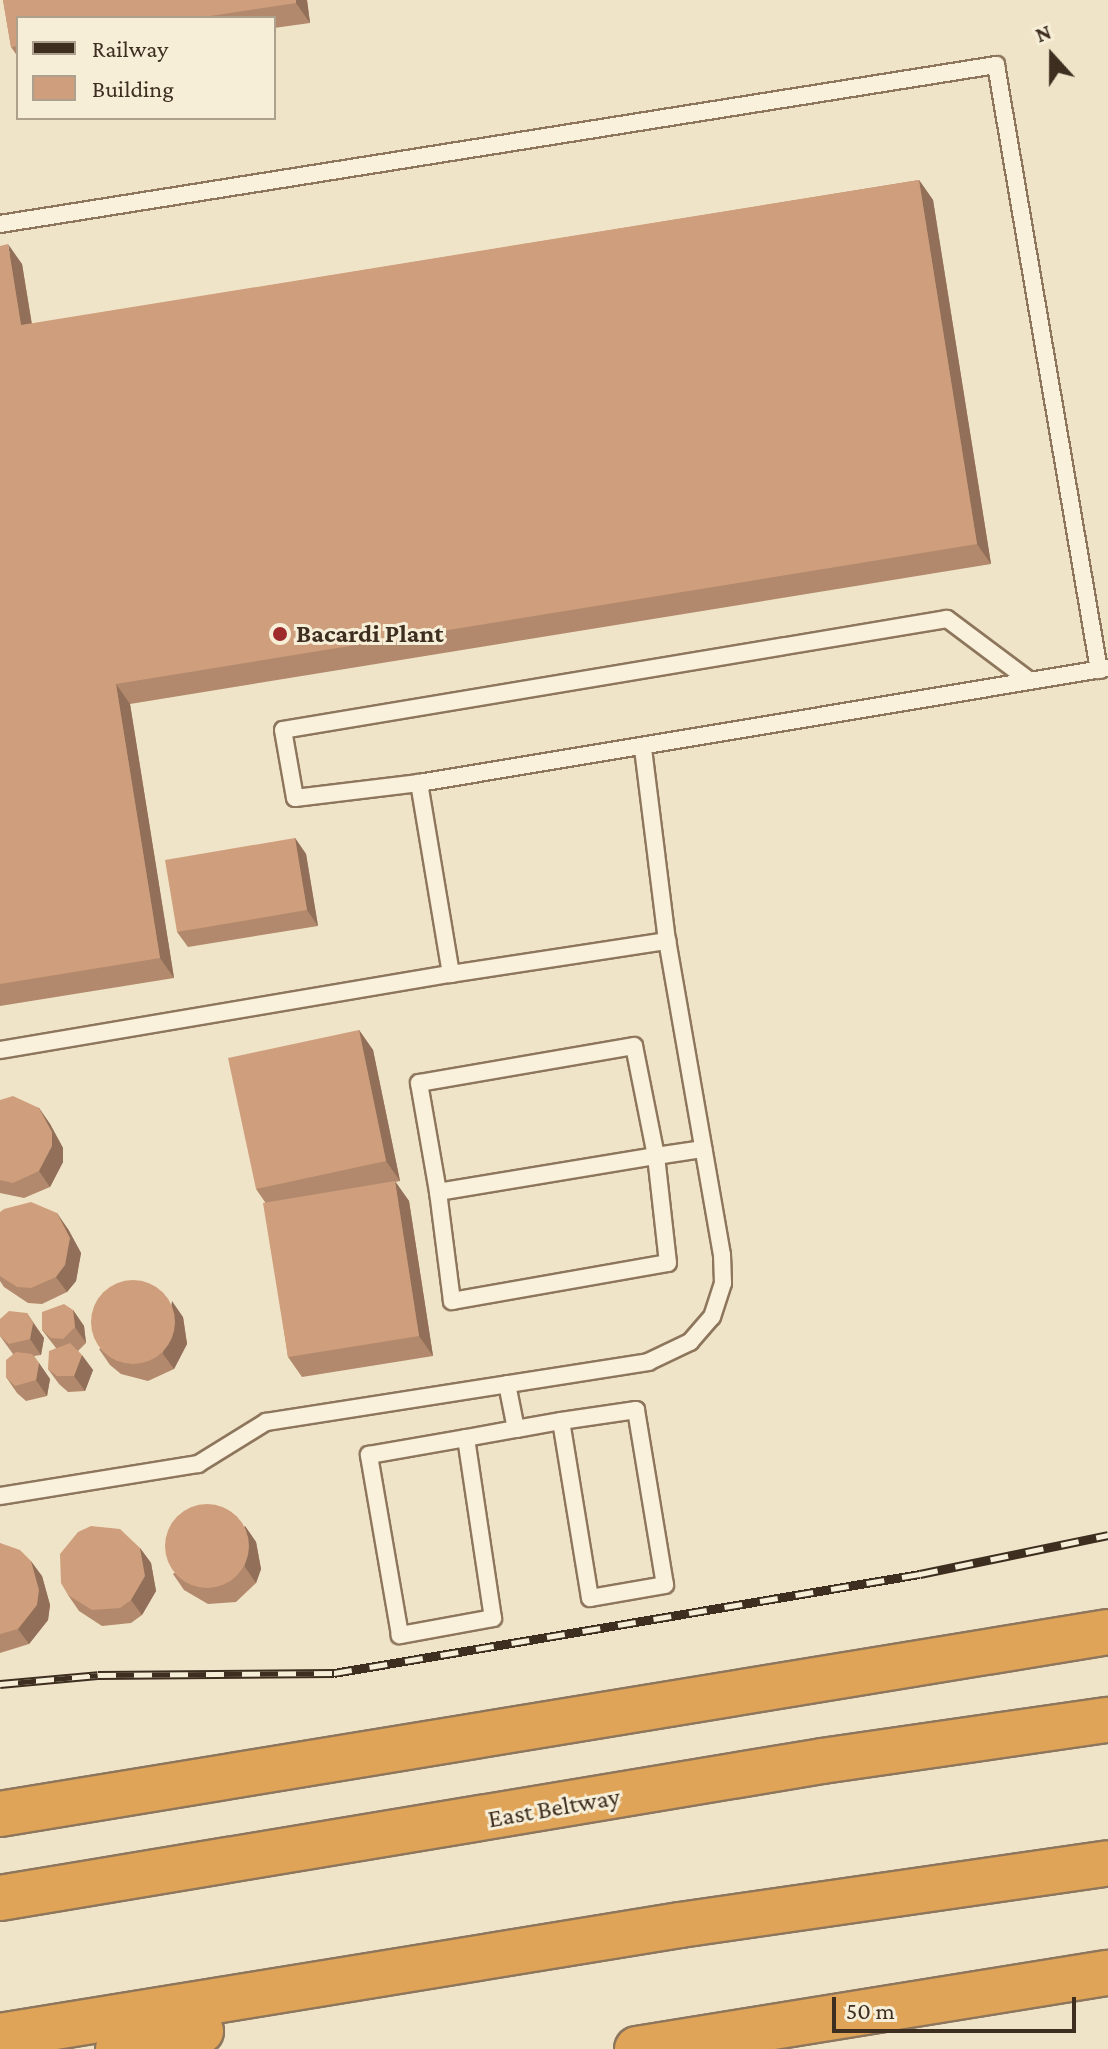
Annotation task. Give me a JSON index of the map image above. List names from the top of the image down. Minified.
{"streets":{"highway":["East Beltway"]},"places":["Bacardi Plant"],"legend":["Railway","Building"],"scale_bar":"50 m","north":"top"}
